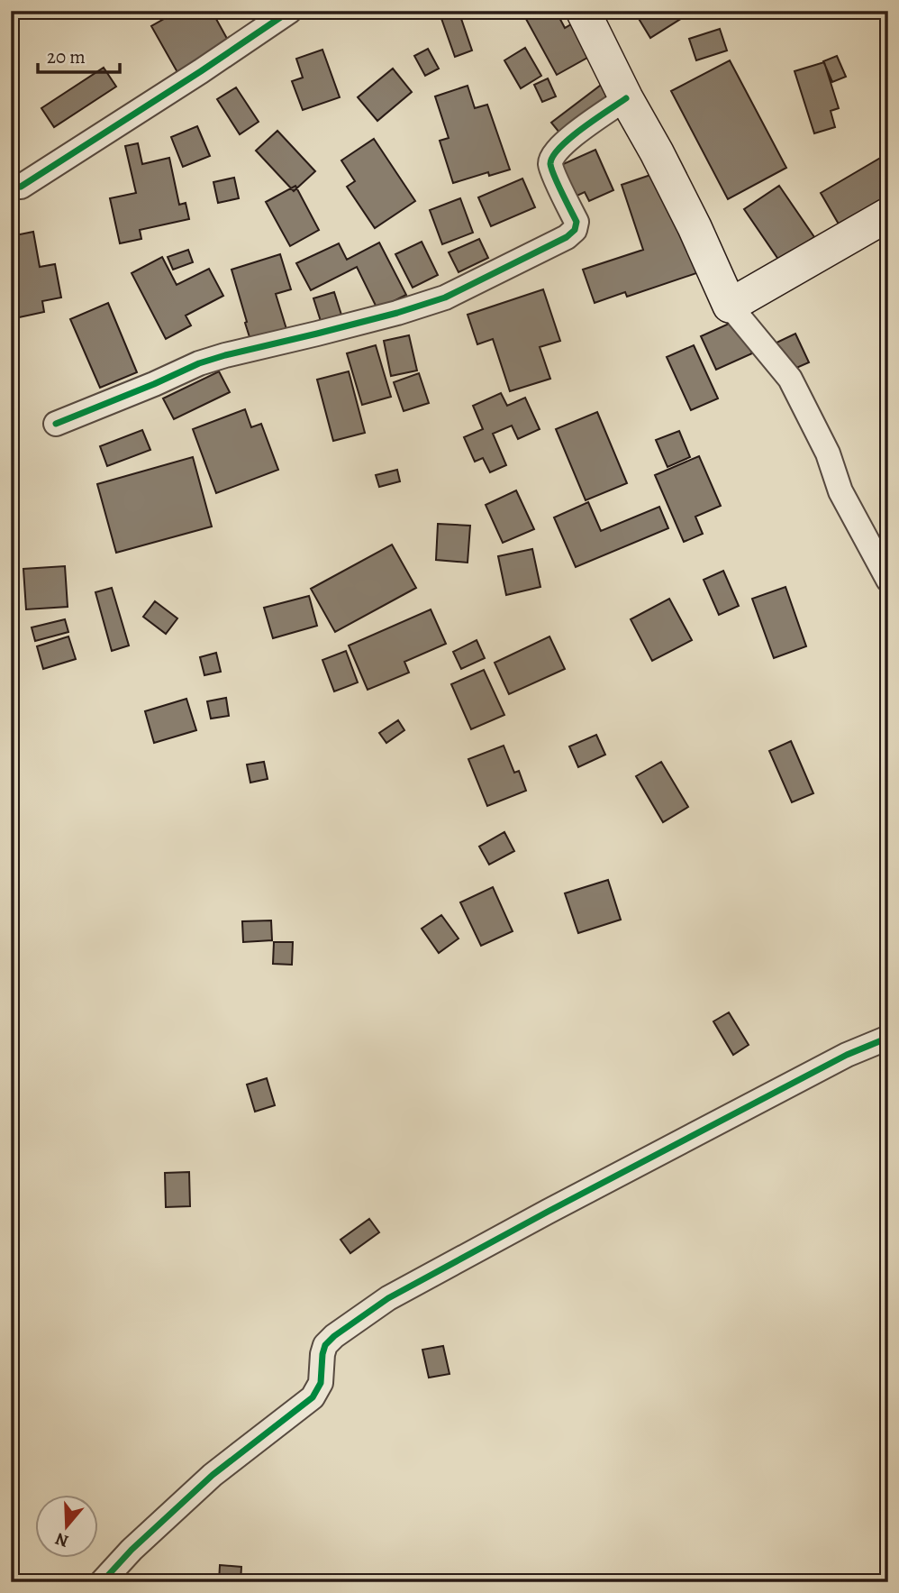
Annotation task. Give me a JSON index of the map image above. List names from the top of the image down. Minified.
{"scale_bar":"20 m","north":"bottom"}
